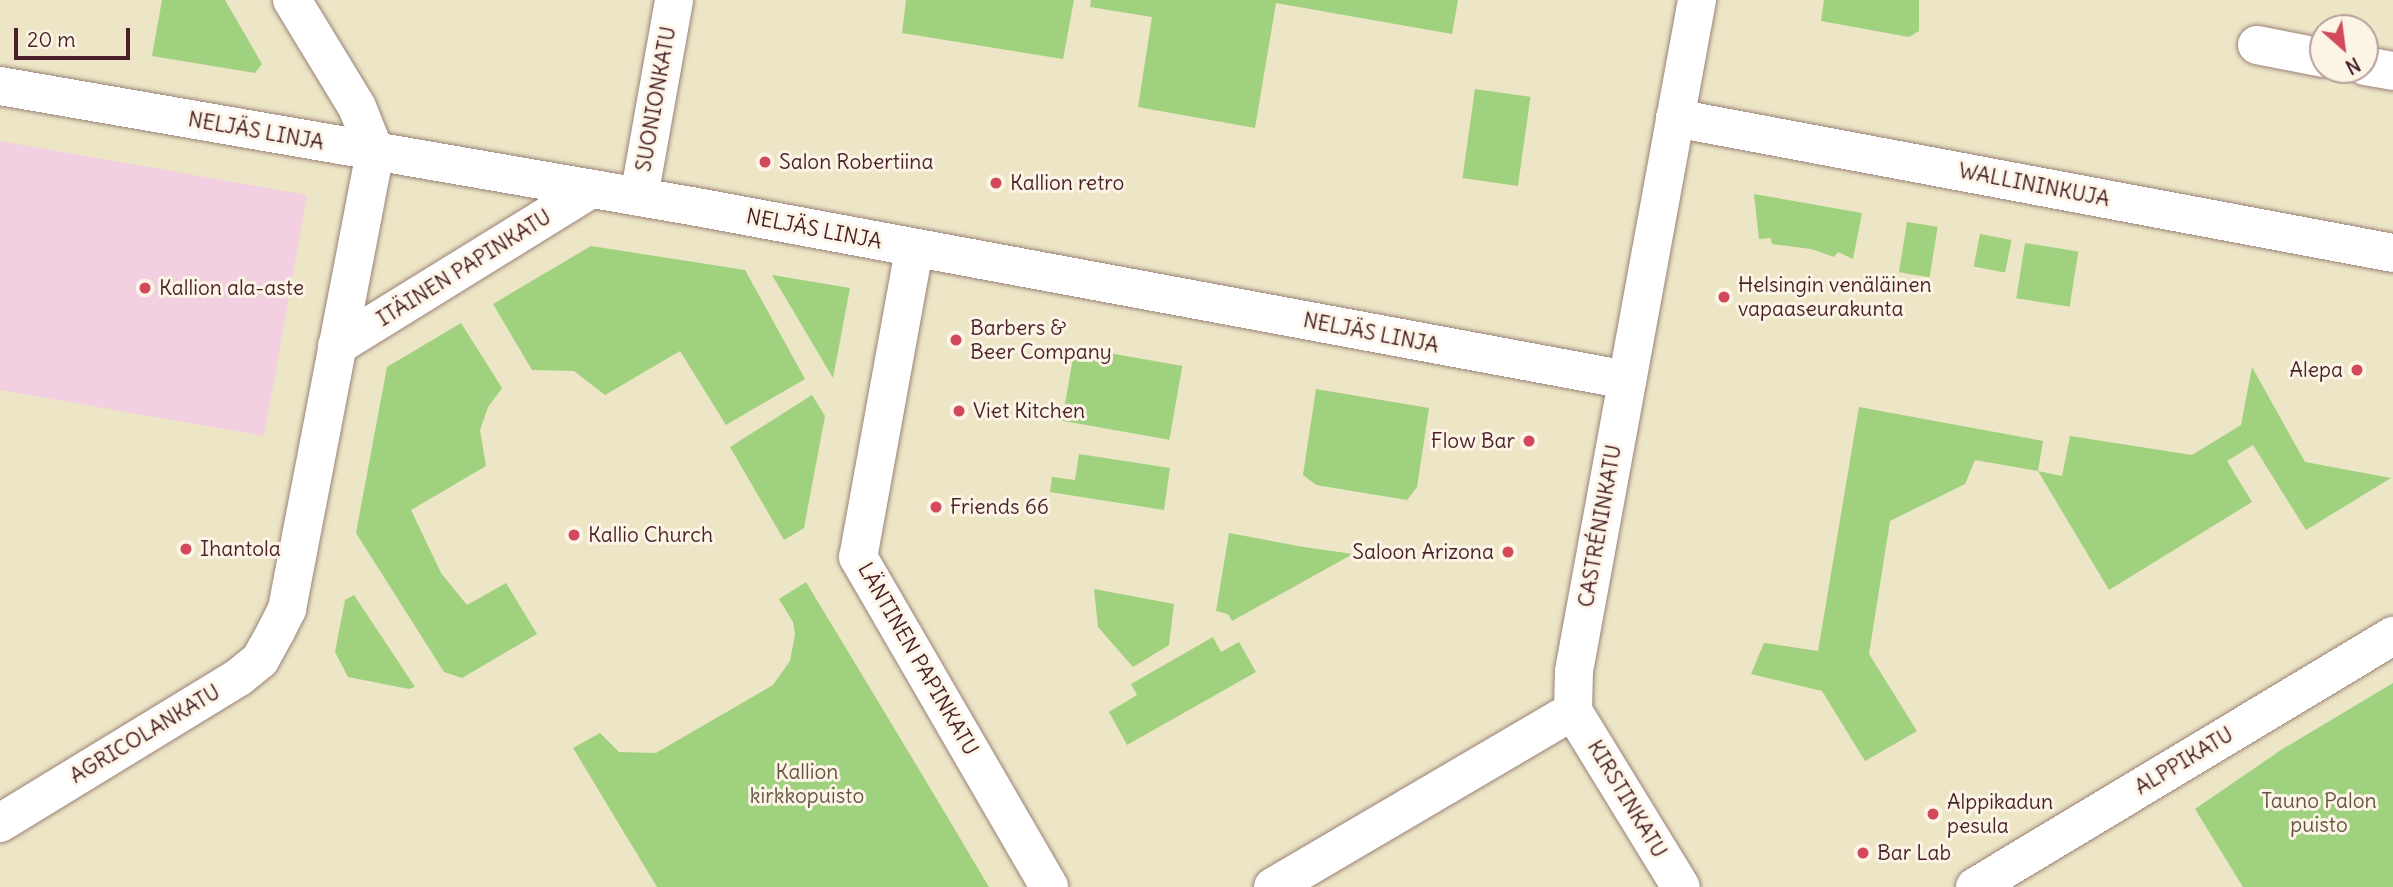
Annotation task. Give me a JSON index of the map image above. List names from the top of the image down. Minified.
{"streets":{"street":["SUONIONKATU","NELJÄS LINJA","WALLININKUJA","ITÄINEN PAPINKATU","CASTRÉNINKATU","LÄNTINEN PAPINKATU","AGRICOLANKATU","ALPPIKATU","KIRSTINKATU"]},"crossings":[["SUONIONKATU","NELJÄS LINJA"],["NELJÄS LINJA","ITÄINEN PAPINKATU"],["NELJÄS LINJA","CASTRÉNINKATU"],["NELJÄS LINJA","LÄNTINEN PAPINKATU"],["WALLININKUJA","CASTRÉNINKATU"],["ITÄINEN PAPINKATU","AGRICOLANKATU"],["CASTRÉNINKATU","KIRSTINKATU"]],"parks":["Kallion kirkkopuisto","Tauno Palon puisto"],"places":["Salon Robertiina","Kallion retro","Kallion ala-aste","Helsingin venäläinen vapaaseurakunta","Barbers & Beer Company","Alepa","Viet Kitchen","Flow Bar","Friends 66","Kallio Church","Ihantola","Saloon Arizona","Alppikadun pesula","Bar Lab"],"scale_bar":"20 m","north":"bottom right"}
